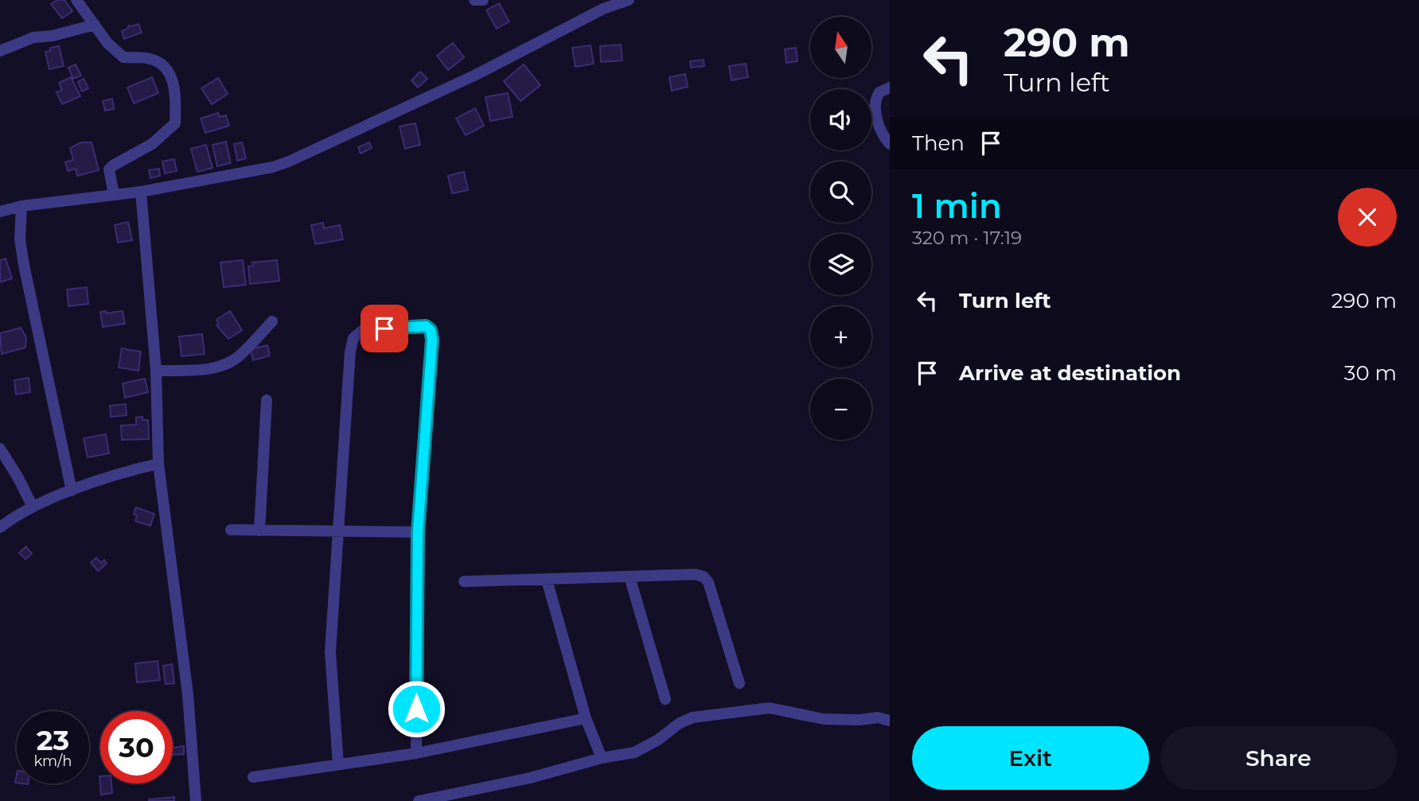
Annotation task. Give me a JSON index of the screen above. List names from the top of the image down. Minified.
{"north":"top","page":{"turn":["290 m","Turn left"],"map_buttons":["+","−"],"then":"Then","heading":["1 min","320 m · 17:19"],"list":[{"name":"Turn left","value":"290 m"},{"name":"Arrive at destination","value":"30 m"}],"speed":"23 km/h","limit":"30","buttons":["Exit","Share"]}}
